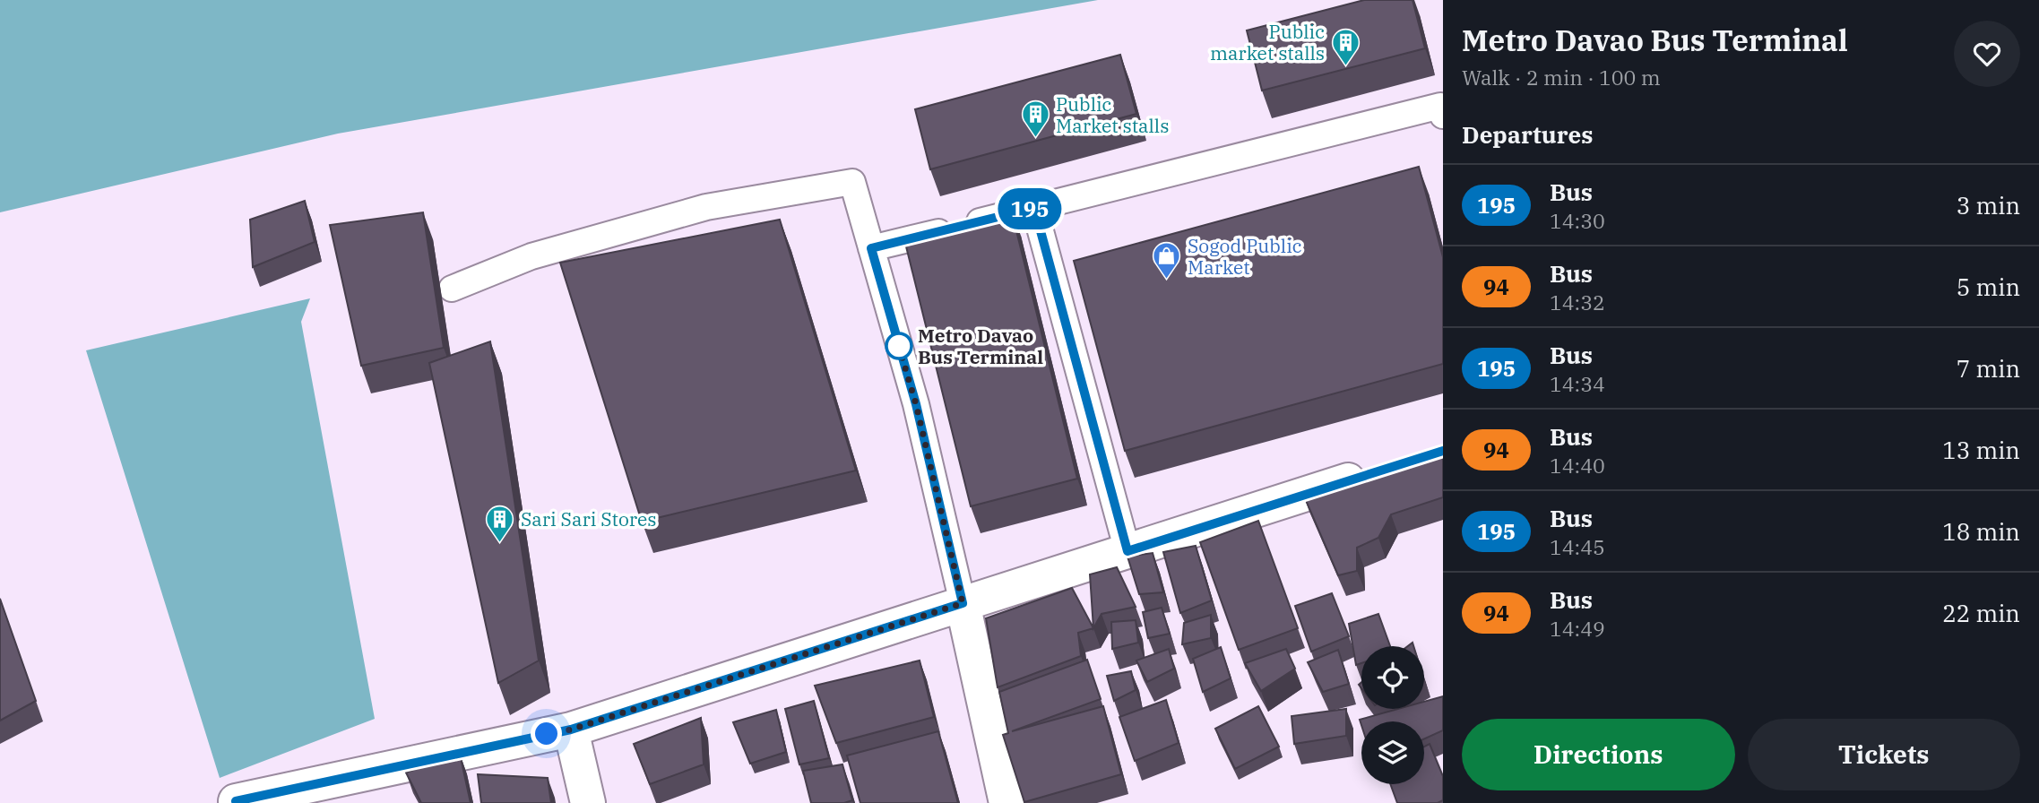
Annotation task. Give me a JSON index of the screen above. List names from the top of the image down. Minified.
{"places":{"building":["Public market stalls","Public Market stalls","Sari Sari Stores"],"shop":["Sogod Public Market"],"other":["Metro Davao Bus Terminal"]},"lines":["bus line 195"],"page":{"on_map":"195","heading":[["Metro Davao Bus Terminal","Walk · 2 min · 100 m"],"Departures"],"list":[{"mark":"195","name":"Bus","note":"14:30","value":"3 min"},{"mark":"94","name":"Bus","note":"14:32","value":"5 min"},{"mark":"195","name":"Bus","note":"14:34","value":"7 min"},{"mark":"94","name":"Bus","note":"14:40","value":"13 min"},{"mark":"195","name":"Bus","note":"14:45","value":"18 min"},{"mark":"94","name":"Bus","note":"14:49","value":"22 min"}],"buttons":["Directions","Tickets"]}}
